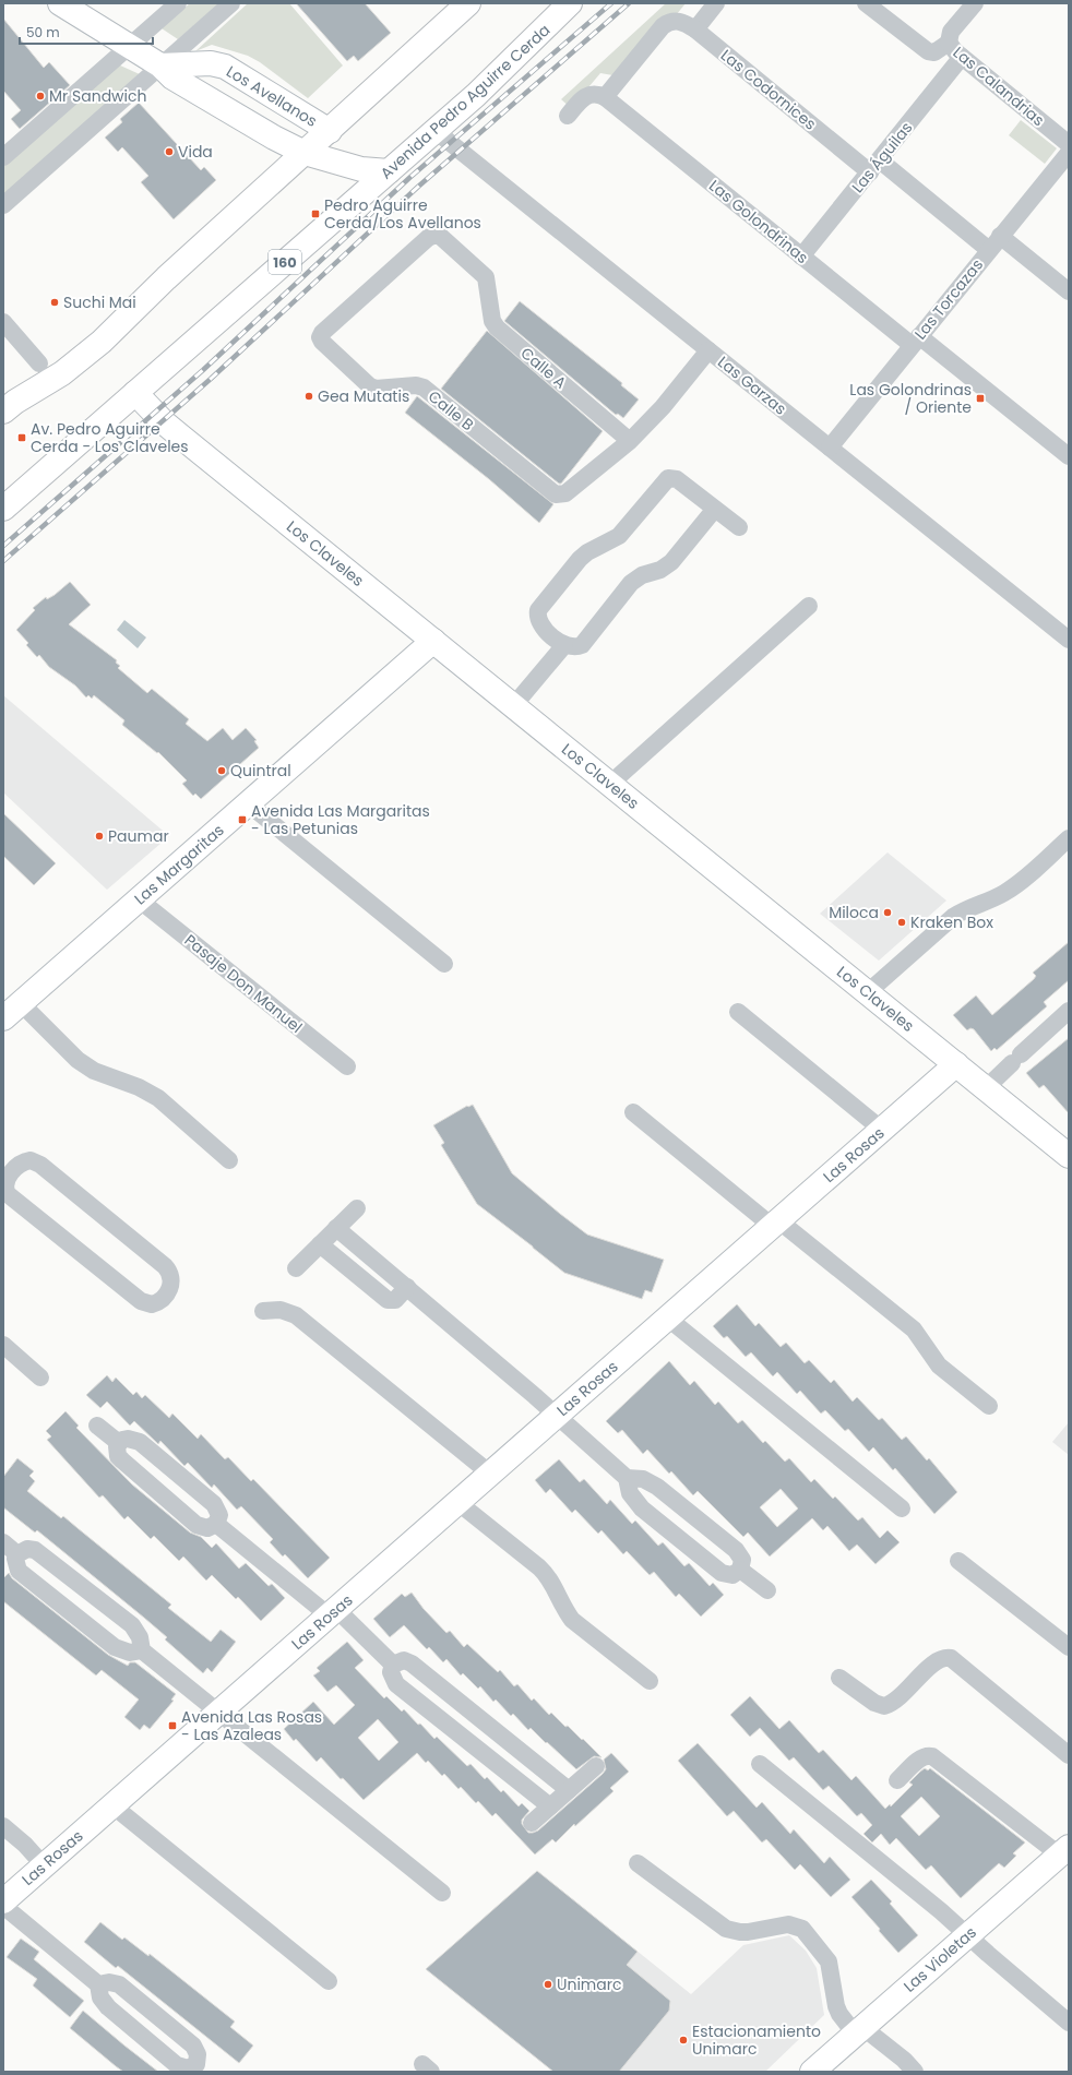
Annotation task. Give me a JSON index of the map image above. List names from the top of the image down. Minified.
{"streets":{"main road":["Los Avellanos","Avenida Pedro Aguirre Cerda","160","Los Claveles","Las Margaritas","Las Rosas","Las Violetas"],"street":["Las Calandrias","Las Codornices","Las Águilas","Las Golondrinas","Las Torcazas","Calle A","Las Garzas","Calle B","Pasaje Don Manuel"]},"crossings":[["Las Calandrias","Las Águilas"],["Las Codornices","Las Águilas"],["Las Codornices","Las Golondrinas"],["Las Codornices","Las Torcazas"],["Avenida Pedro Aguirre Cerda","Las Garzas"],["Avenida Pedro Aguirre Cerda","Los Claveles"],["Las Águilas","Las Golondrinas"],["Las Golondrinas","Las Torcazas"],["Las Torcazas","Las Garzas"],["Calle A","Calle B"],["Los Claveles","Las Margaritas"],["Los Claveles","Las Rosas"],["Las Margaritas","Pasaje Don Manuel"]],"places":{"other":["Mr Sandwich","Vida","Suchi Mai","Gea Mutatis","Quintral","Paumar","Miloca","Kraken Box","Unimarc","Estacionamiento Unimarc"],"transit":["Pedro Aguirre Cerda/Los Avellanos","Las Golondrinas / Oriente","Av. Pedro Aguirre Cerda - Los Claveles","Avenida Las Margaritas - Las Petunias","Avenida Las Rosas - Las Azaleas"]},"scale_bar":"50 m"}
